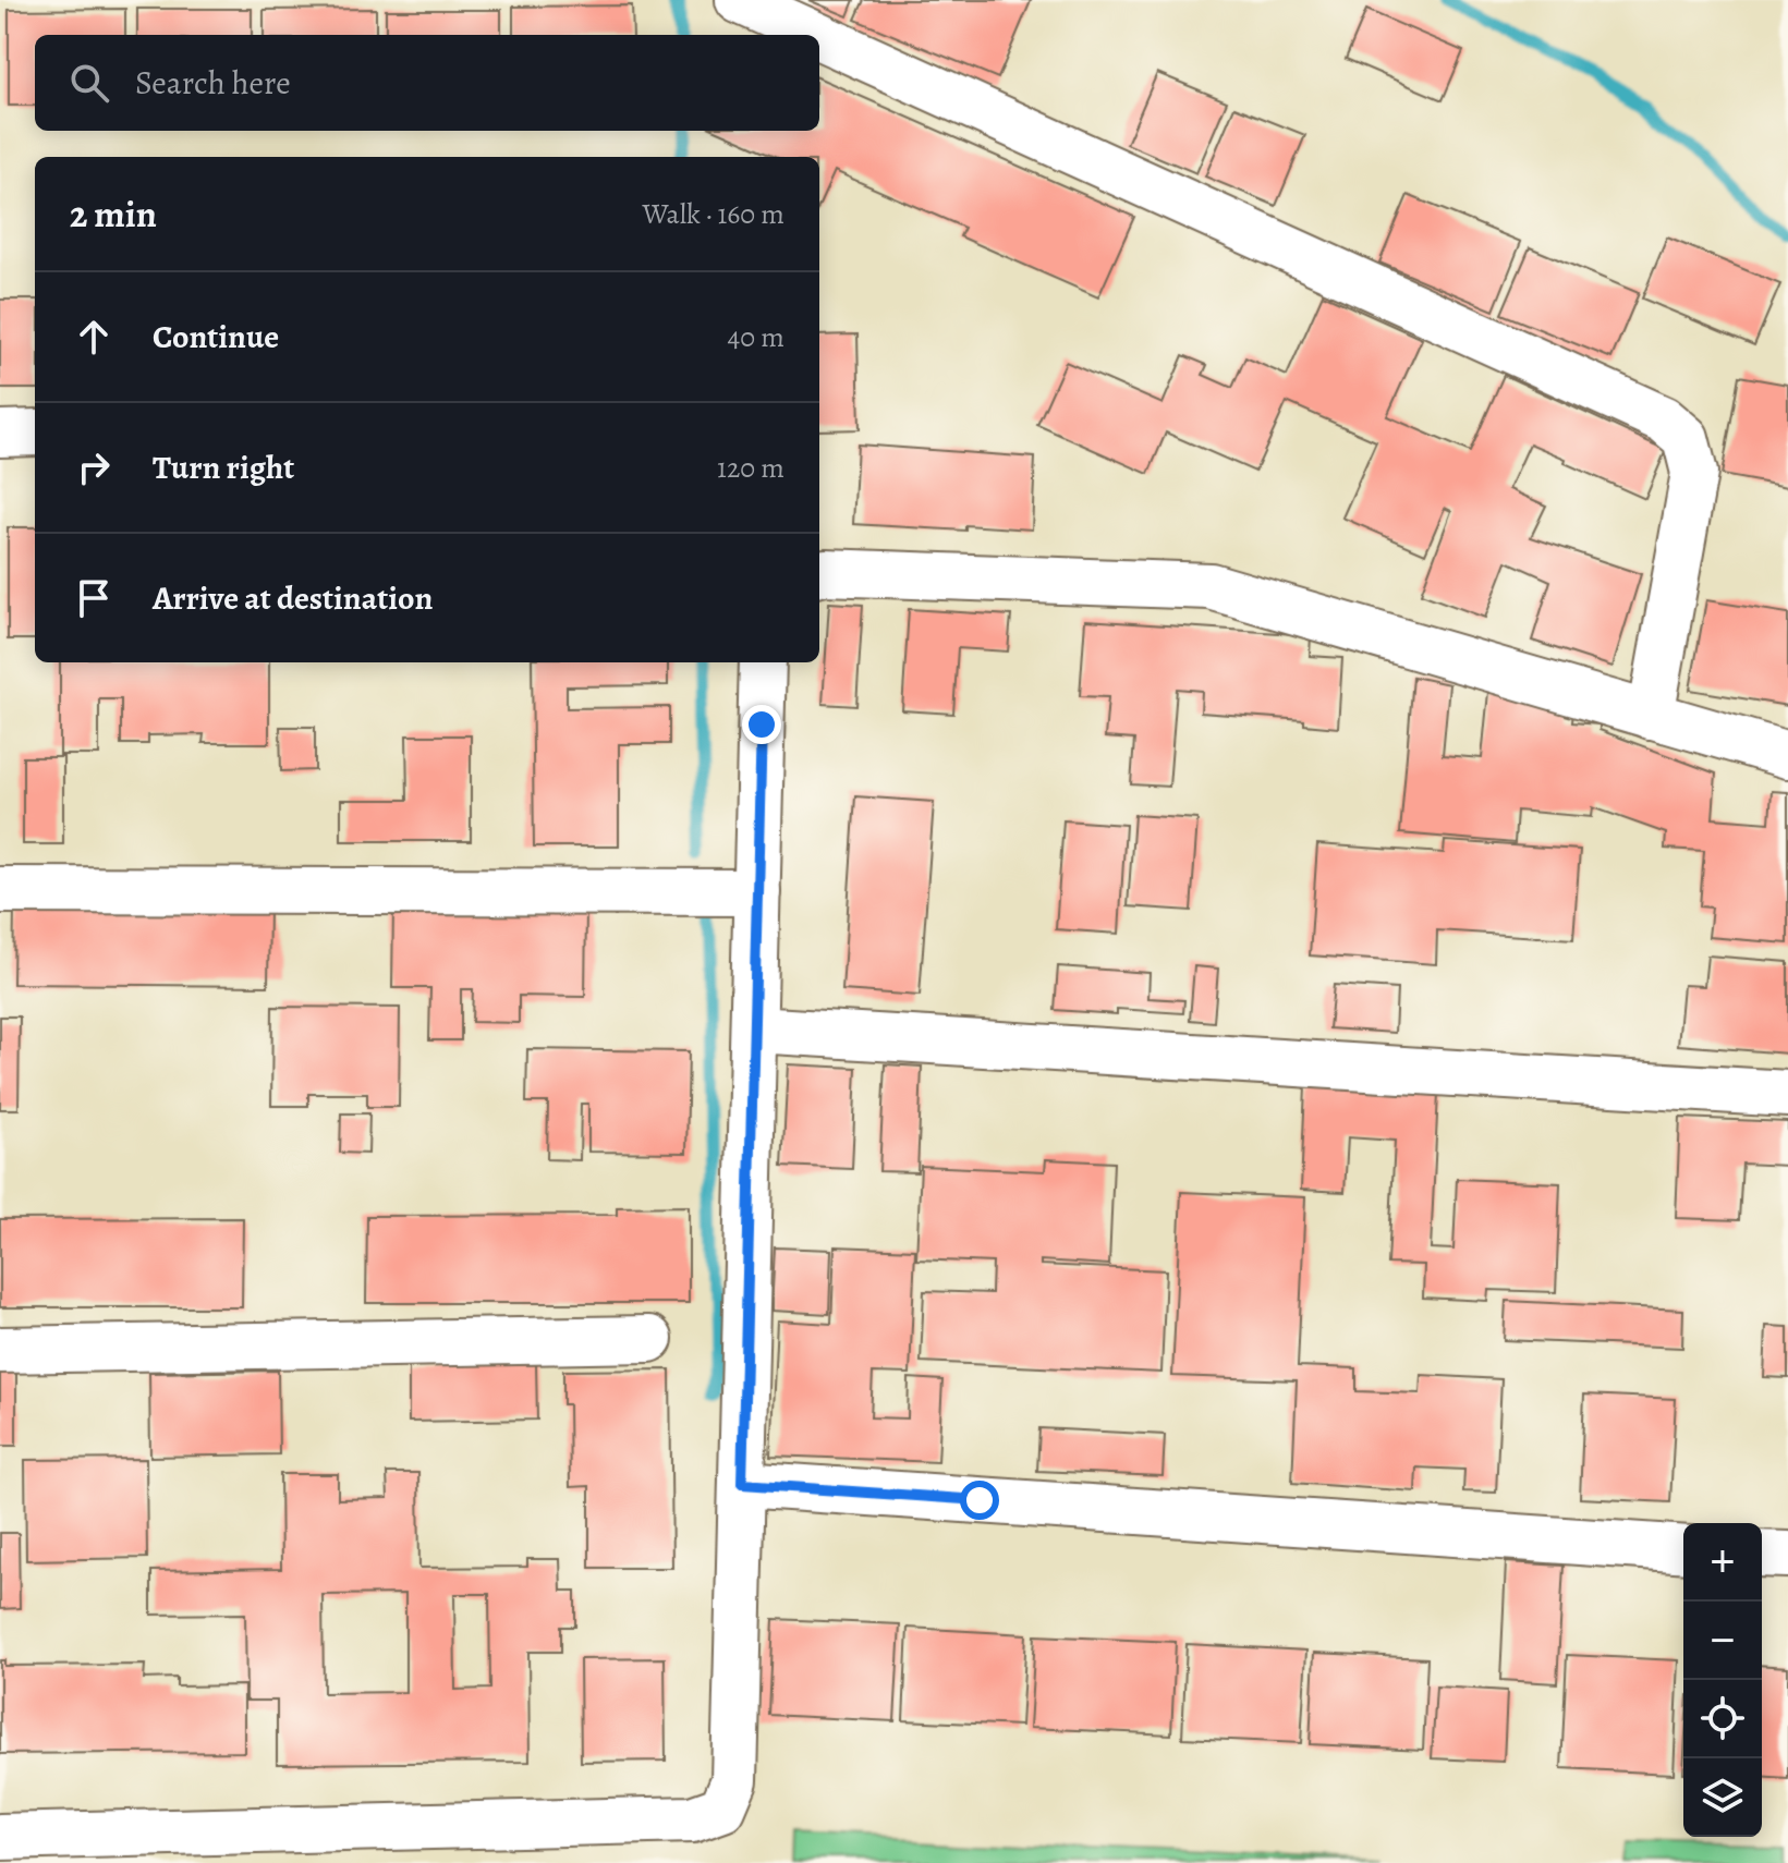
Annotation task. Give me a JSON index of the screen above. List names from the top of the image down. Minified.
{"page":{"search":"Search here","heading":["2 min","Walk · 160 m"],"list":[["Continue","40 m"],["Turn right","120 m"],"Arrive at destination"],"map_buttons":["+","−"]}}
